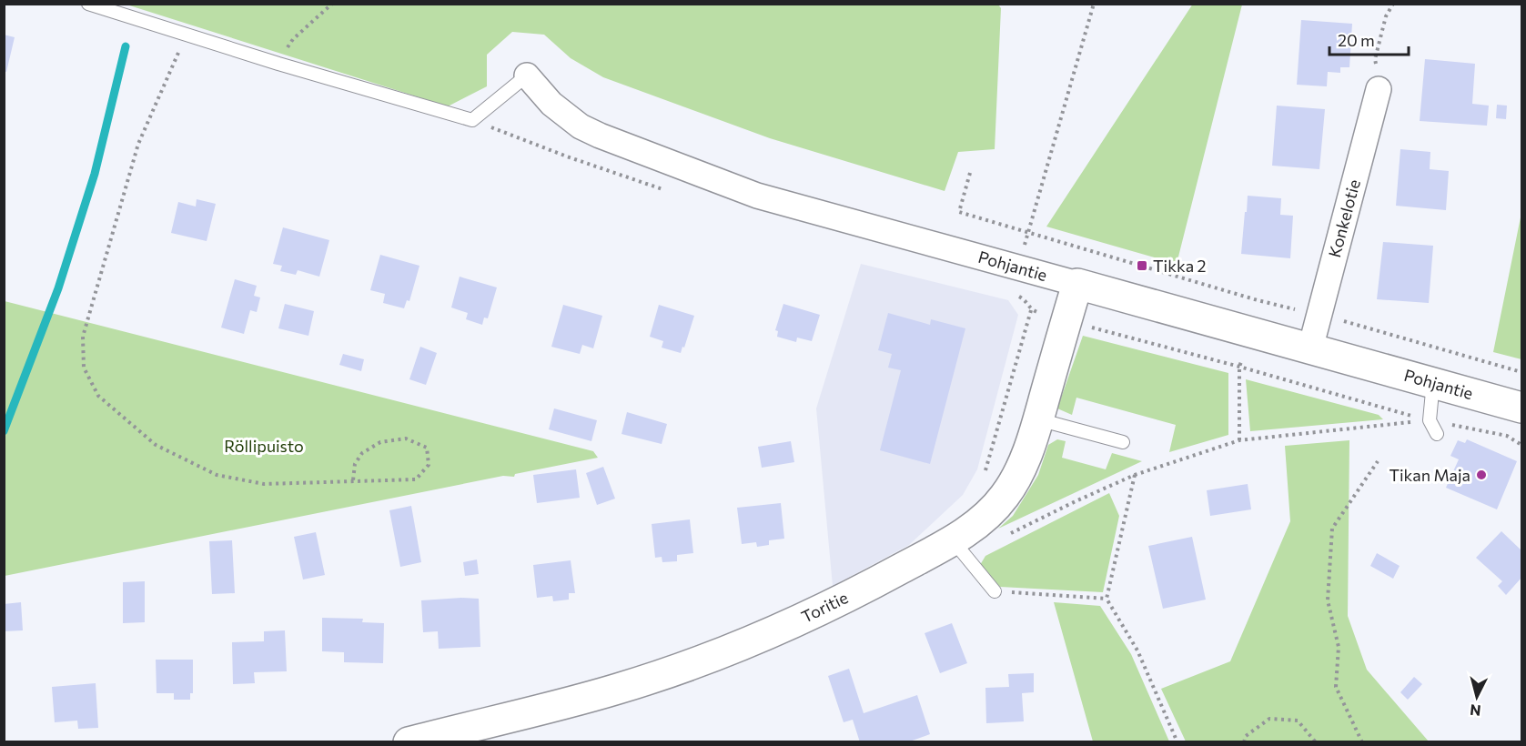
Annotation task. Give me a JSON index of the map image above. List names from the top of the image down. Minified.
{"streets":{"street":["Konkelotie","Pohjantie","Toritie"]},"crossings":[["Konkelotie","Pohjantie"],["Pohjantie","Toritie"]],"parks":["Röllipuisto"],"places":{"transit":["Tikka 2"],"other":["Tikan Maja"]},"scale_bar":"20 m","north":"bottom"}
